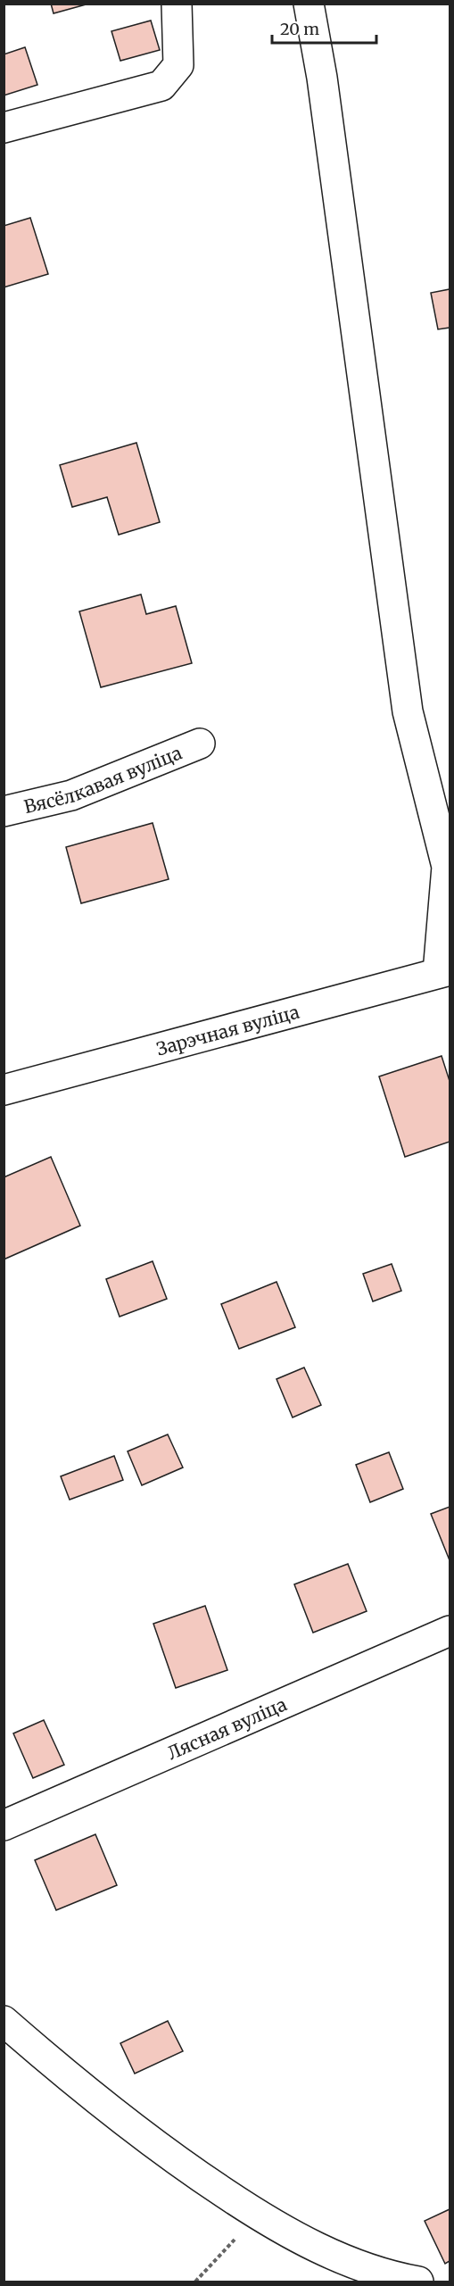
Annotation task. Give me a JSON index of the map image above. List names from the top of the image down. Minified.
{"streets":{"street":["Вясёлкавая вуліца","Зарэчная вуліца","Лясная вуліца"]},"scale_bar":"20 m"}
